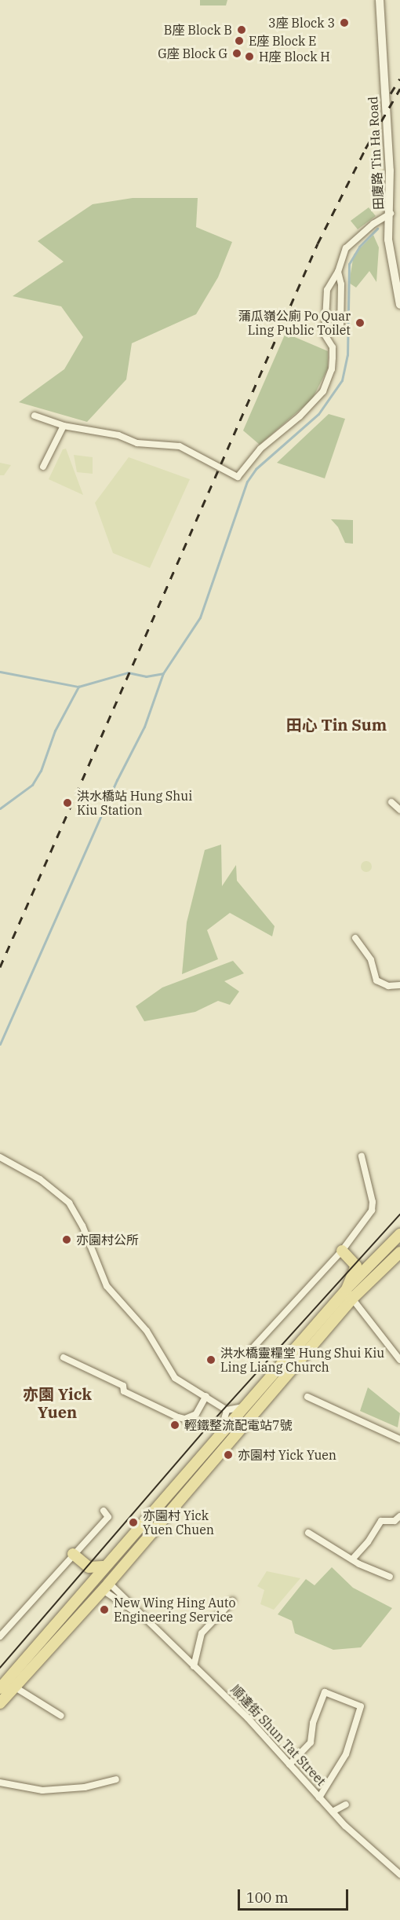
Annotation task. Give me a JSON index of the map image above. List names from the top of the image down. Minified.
{"streets":{"street":["田廈路 Tin Ha Road","順達街 Shun Tat Street"]},"districts":["田心 Tin Sum","亦園 Yick Yuen"],"places":["3座 Block 3","B座 Block B","E座 Block E","G座 Block G","H座 Block H","蒲瓜嶺公廁 Po Quar Ling Public Toilet","洪水橋站 Hung Shui Kiu Station","亦園村公所","洪水橋靈糧堂 Hung Shui Kiu Ling Liang Church","輕鐵整流配電站7號","亦園村 Yick Yuen","亦園村 Yick Yuen Chuen","New Wing Hing Auto Engineering Service"],"scale_bar":"100 m"}
